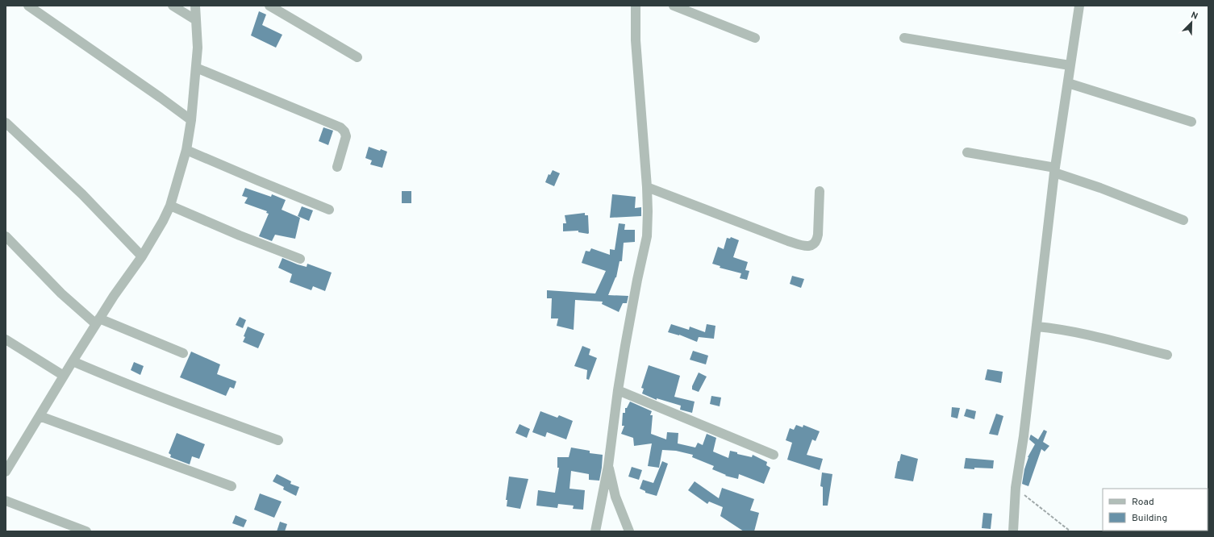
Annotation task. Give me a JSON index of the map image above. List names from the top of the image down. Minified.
{"legend":["Road","Building"],"north":"top right"}
